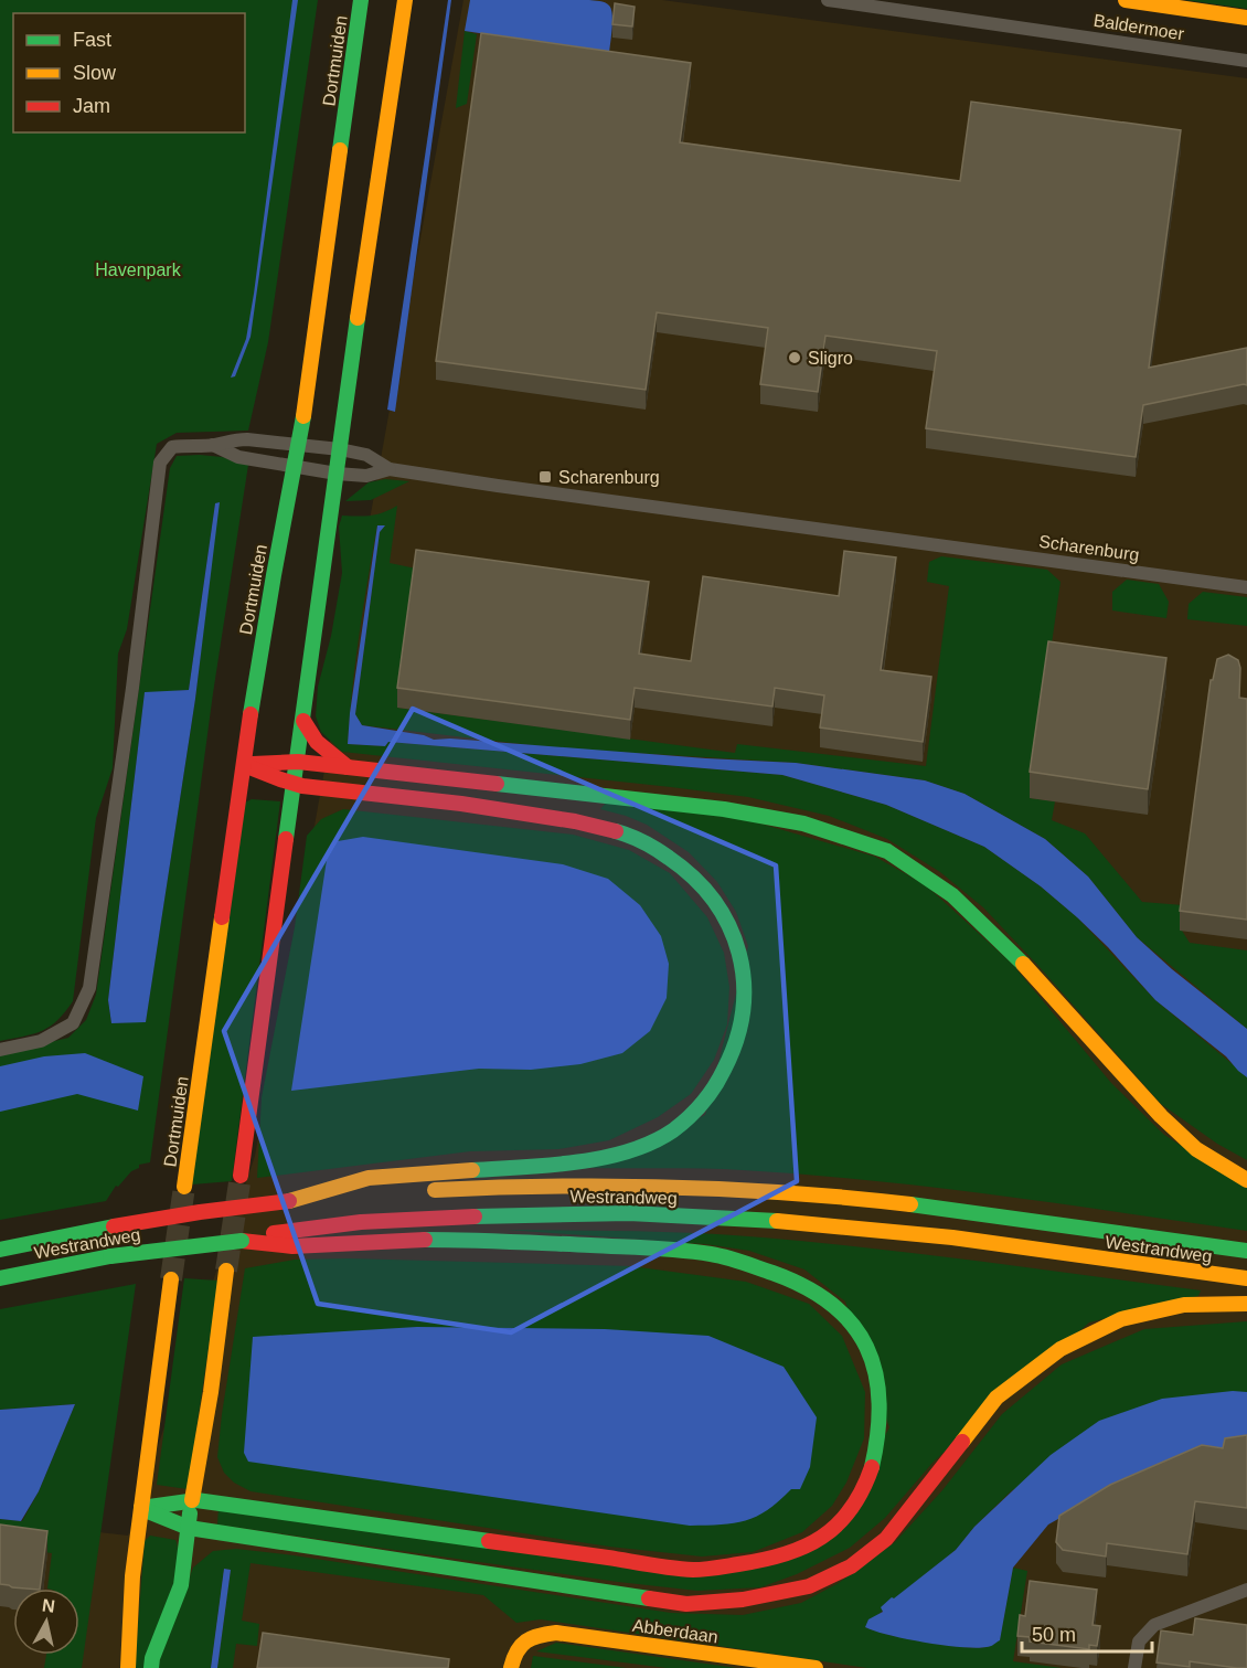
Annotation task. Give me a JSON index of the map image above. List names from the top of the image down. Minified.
{"streets":{"main road":["Dortmuiden","Westrandweg","Abberdaan"],"street":["Baldermoer","Scharenburg"]},"crossings":[["Dortmuiden","Scharenburg"]],"parks":["Havenpark"],"places":{"other":["Sligro"],"transit":["Scharenburg"]},"legend":["Fast","Slow","Jam"],"scale_bar":"50 m","north":"top"}
